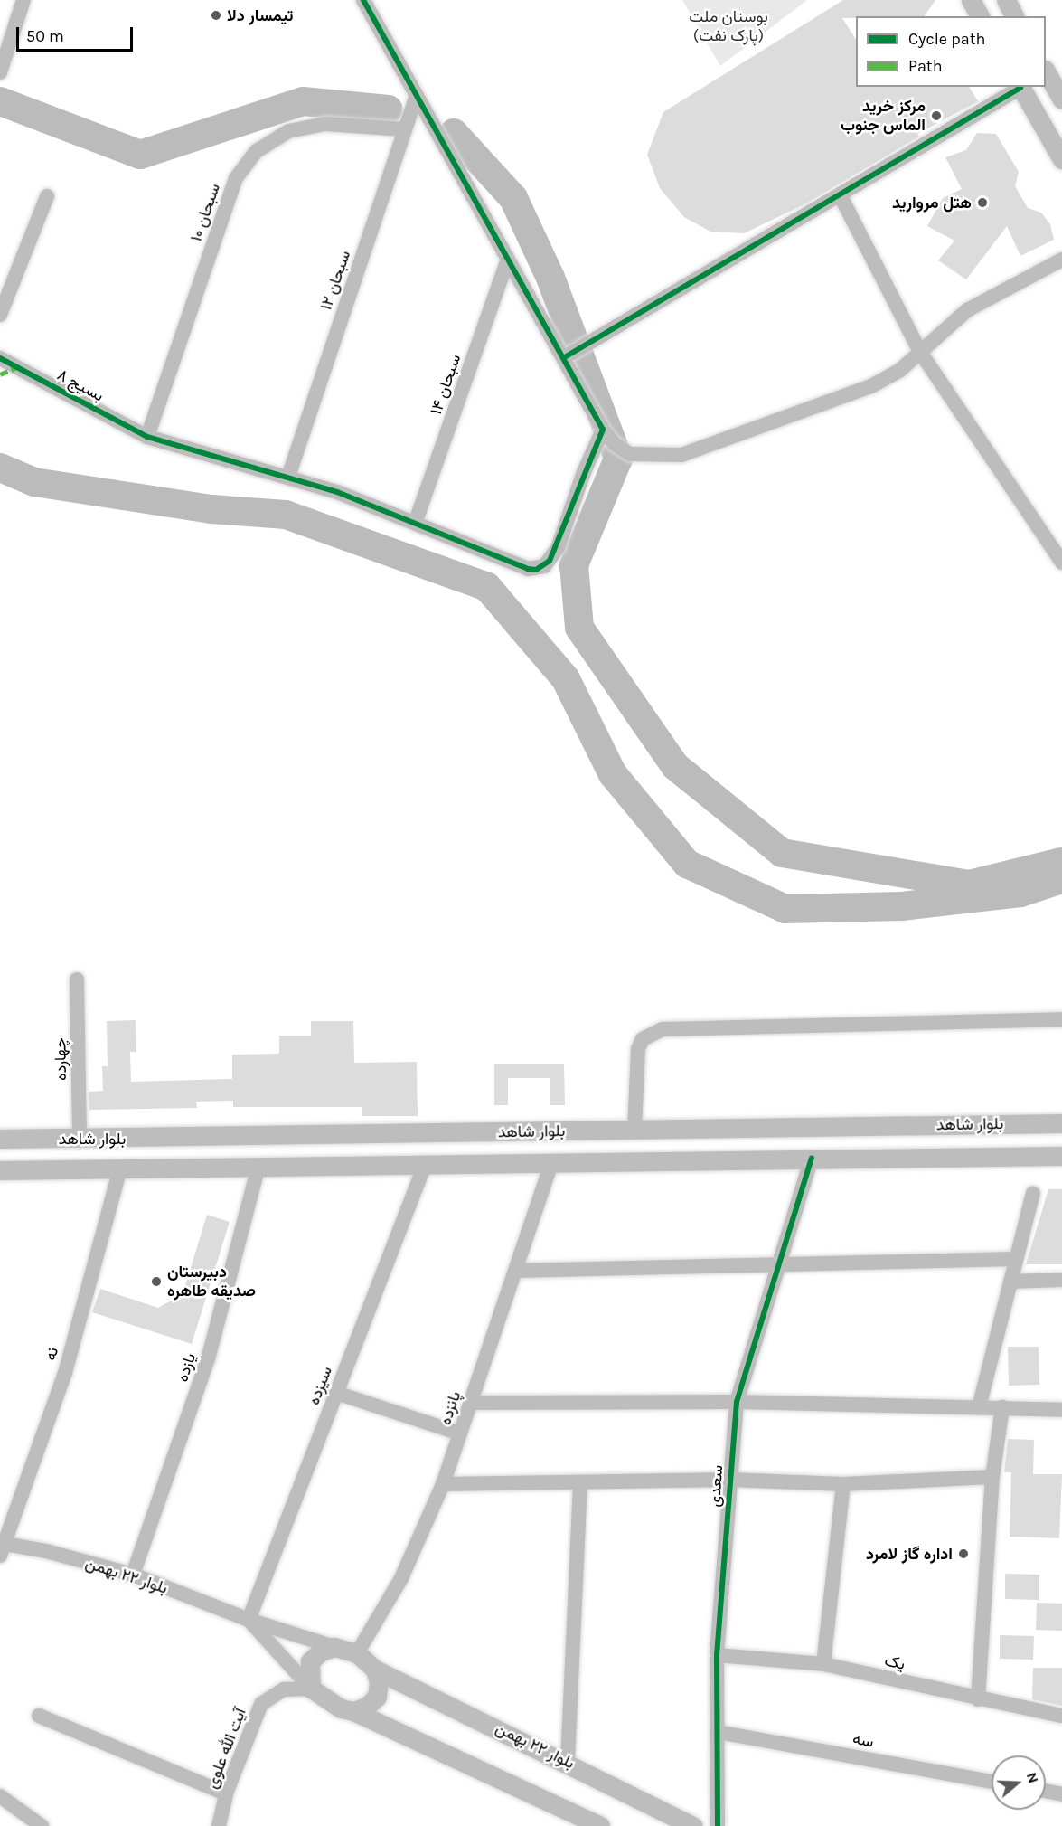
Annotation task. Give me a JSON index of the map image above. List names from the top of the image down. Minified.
{"streets":{"main road":["بلوار شاهد","بلوار ۲۲ بهمن"],"street":["سبحان ۱۰","سبحان ۱۲","سبحان ۱۴","بسیج ۸","چهارده","نه","یازده","سیزده","پانزده","سعدی","یک","سه","آیت الله علوی"]},"crossings":[["سبحان ۱۰","سبحان ۱۲"],["سبحان ۱۰","بسیج ۸"],["سبحان ۱۲","بسیج ۸"],["سبحان ۱۴","بسیج ۸"],["چهارده","بلوار شاهد"],["بلوار شاهد","نه"],["بلوار شاهد","یازده"],["بلوار شاهد","سیزده"],["بلوار شاهد","پانزده"],["بلوار شاهد","سعدی"],["نه","بلوار ۲۲ بهمن"],["یازده","بلوار ۲۲ بهمن"],["سیزده","بلوار ۲۲ بهمن"],["پانزده","بلوار ۲۲ بهمن"],["پانزده","آیت الله علوی"],["سعدی","یک"],["سعدی","سه"],["بلوار ۲۲ بهمن","آیت الله علوی"]],"parks":["بوستان ملت (پارک نفت)"],"places":["تیمسار دلا","مرکز خرید الماس جنوب","هتل مروارید","دبیرستان صدیقه طاهره","اداره گاز لامرد"],"legend":["Cycle path","Path"],"scale_bar":"50 m","north":"right"}
